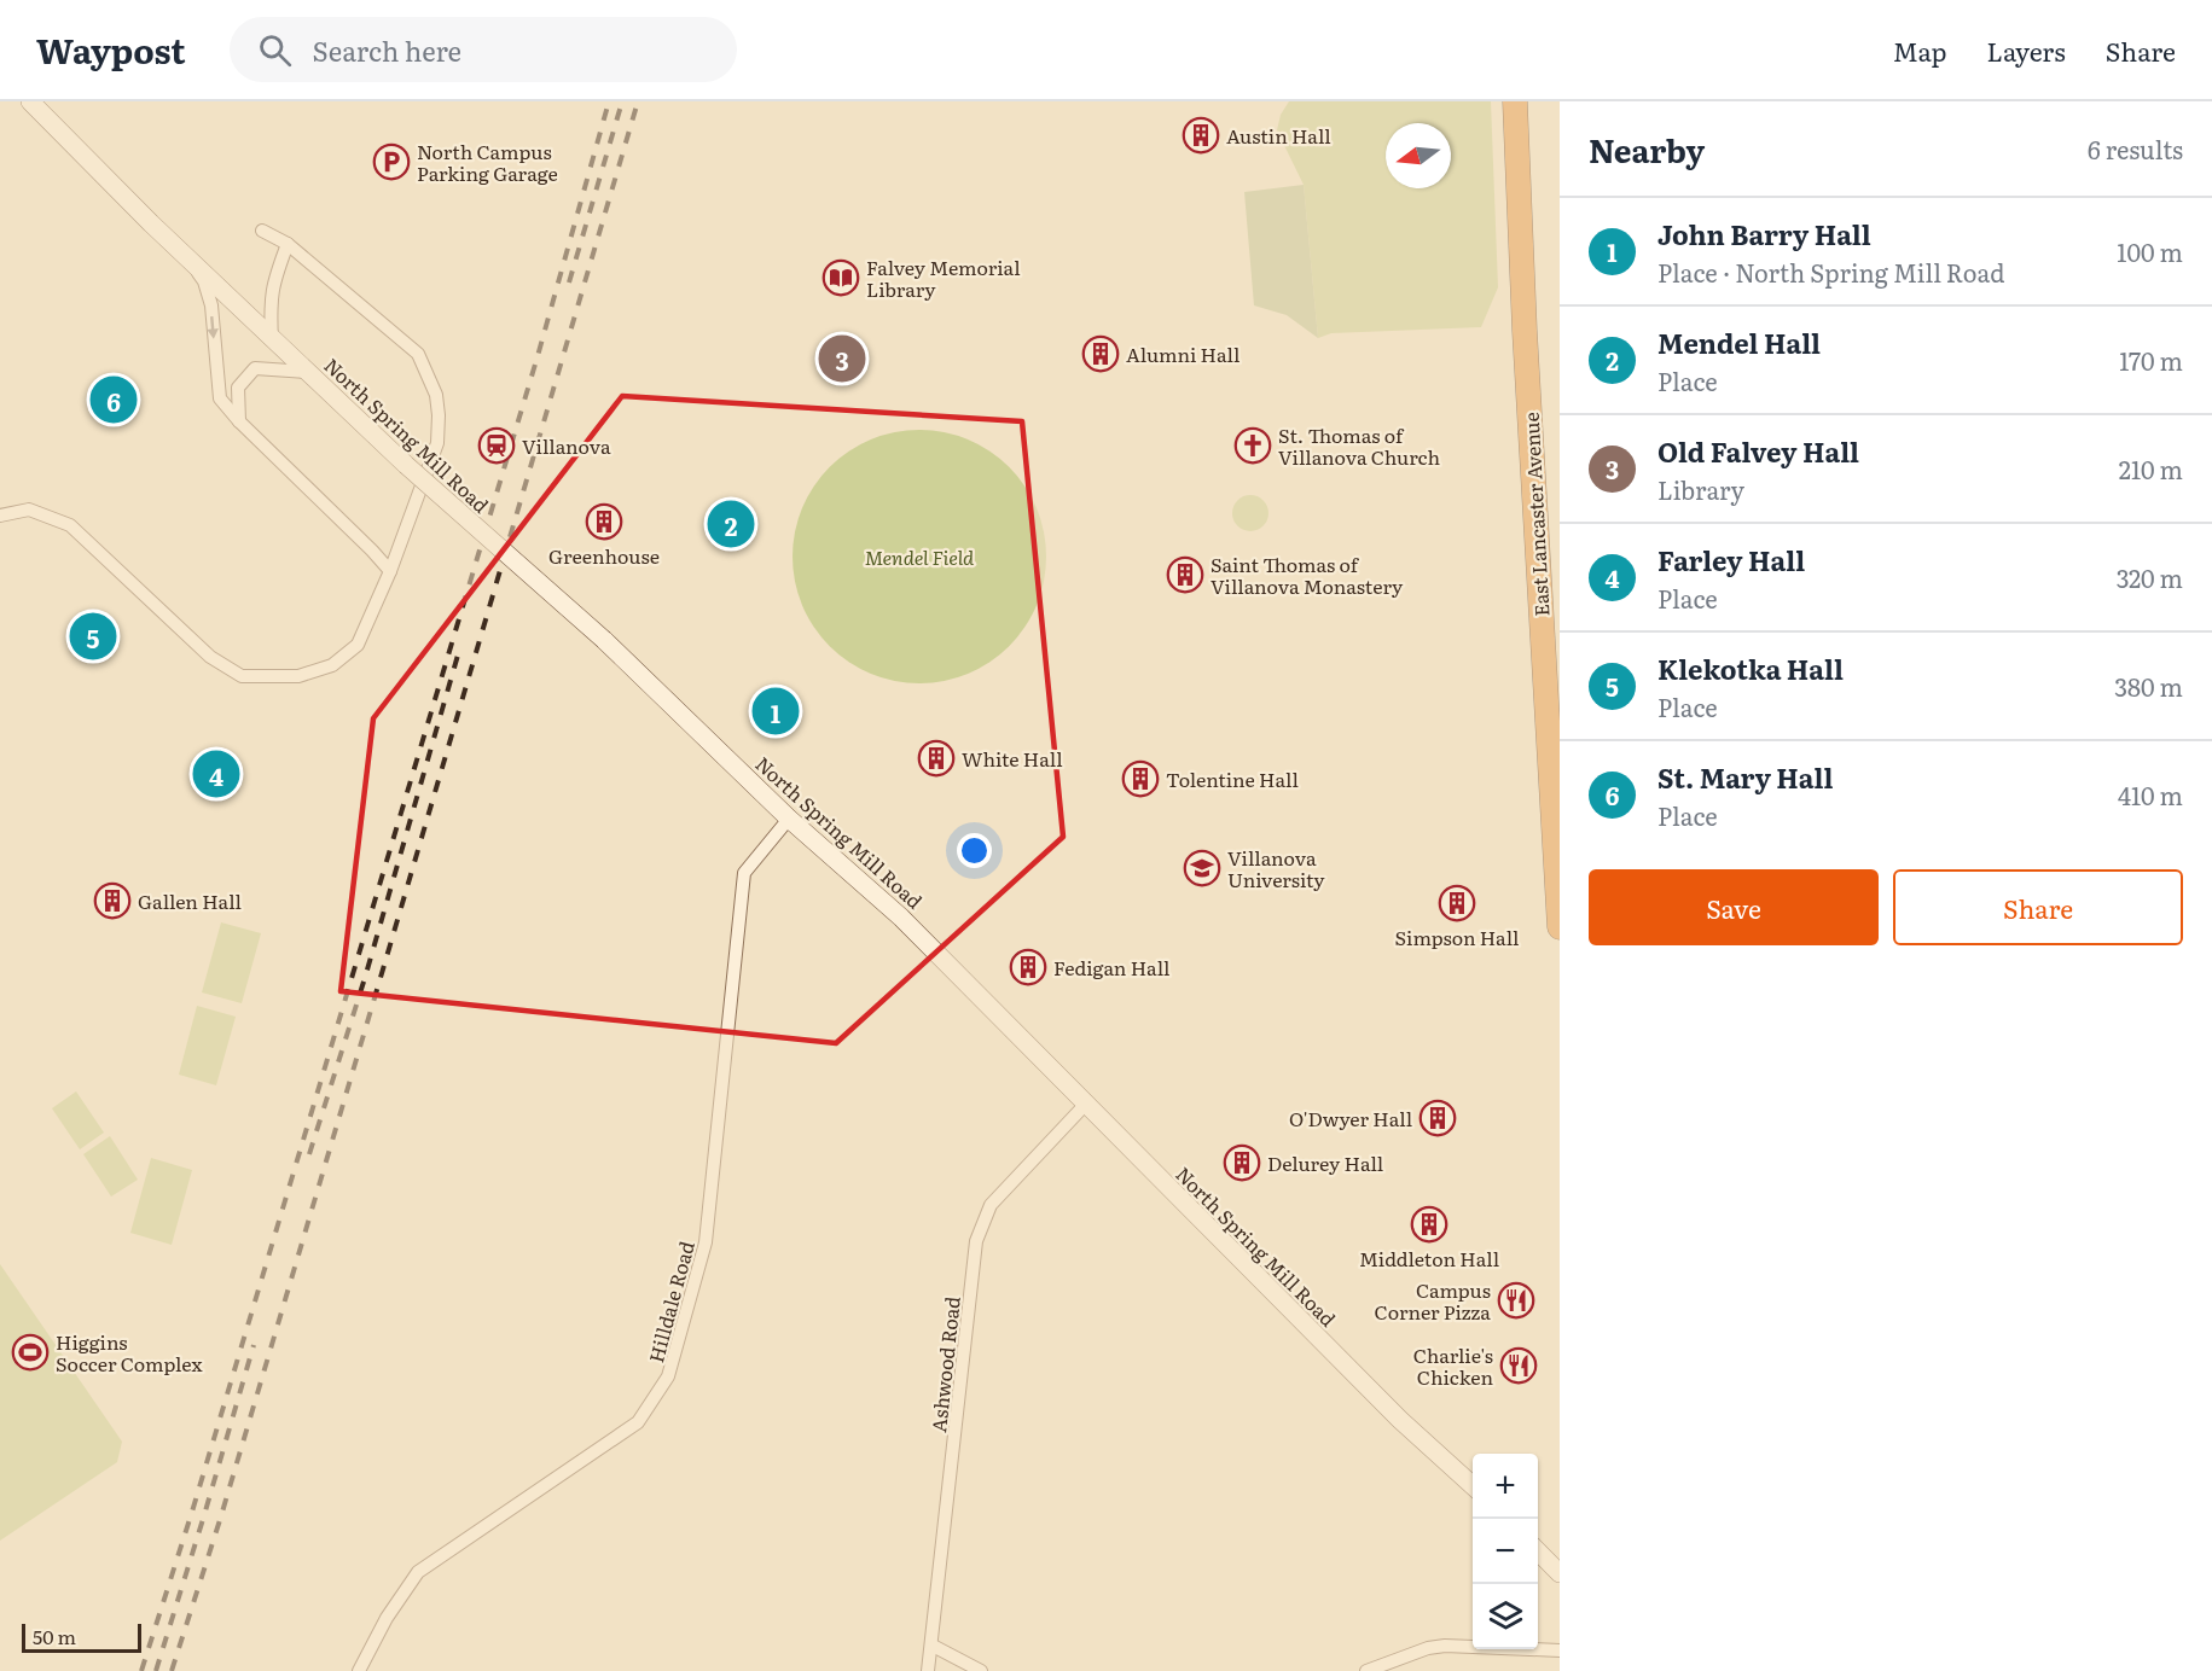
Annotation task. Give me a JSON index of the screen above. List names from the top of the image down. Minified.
{"streets":{"highway":["East Lancaster Avenue"],"main road":["North Spring Mill Road"],"street":["Hilldale Road","Ashwood Road"]},"crossings":[["North Spring Mill Road","Hilldale Road"],["North Spring Mill Road","Ashwood Road"]],"parks":["Mendel Field"],"places":{"building":["Austin Hall","Alumni Hall","Greenhouse","Saint Thomas of Villanova Monastery","White Hall","Tolentine Hall","Gallen Hall","Simpson Hall","Fedigan Hall","O'Dwyer Hall","Delurey Hall","Middleton Hall"],"parking":["North Campus Parking Garage"],"library":["Falvey Memorial Library"],"station":["Villanova"],"church":["St. Thomas of Villanova Church"],"school or university":["Villanova University"],"restaurant":["Campus Corner Pizza","Charlie's Chicken"],"sports":["Higgins Soccer Complex"]},"scale_bar":"50 m","north":"left","page":{"header":"Waypost","search":"Search here","nav":["Map","Layers","Share"],"heading":["Nearby","6 results"],"list":[{"mark":"1","name":"John Barry Hall","note":"Place · North Spring Mill Road","value":"100 m"},{"mark":"2","name":"Mendel Hall","note":"Place","value":"170 m"},{"mark":"3","name":"Old Falvey Hall","note":"Library","value":"210 m"},{"mark":"4","name":"Farley Hall","note":"Place","value":"320 m"},{"mark":"5","name":"Klekotka Hall","note":"Place","value":"380 m"},{"mark":"6","name":"St. Mary Hall","note":"Place","value":"410 m"}],"pins":["3","6","2","5","1","4"],"buttons":["Save","Share"],"map_buttons":["+","−"],"scale":"50 m"}}
